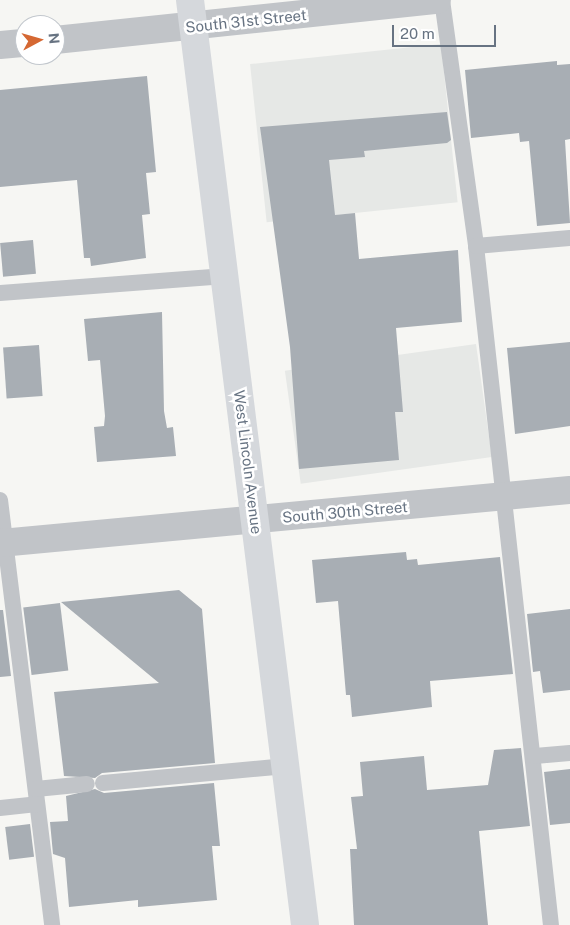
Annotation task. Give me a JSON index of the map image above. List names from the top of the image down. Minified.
{"streets":{"main road":["West Lincoln Avenue"],"street":["South 31st Street","South 30th Street"]},"crossings":[["South 31st Street","West Lincoln Avenue"],["West Lincoln Avenue","South 30th Street"]],"scale_bar":"20 m","north":"right"}
